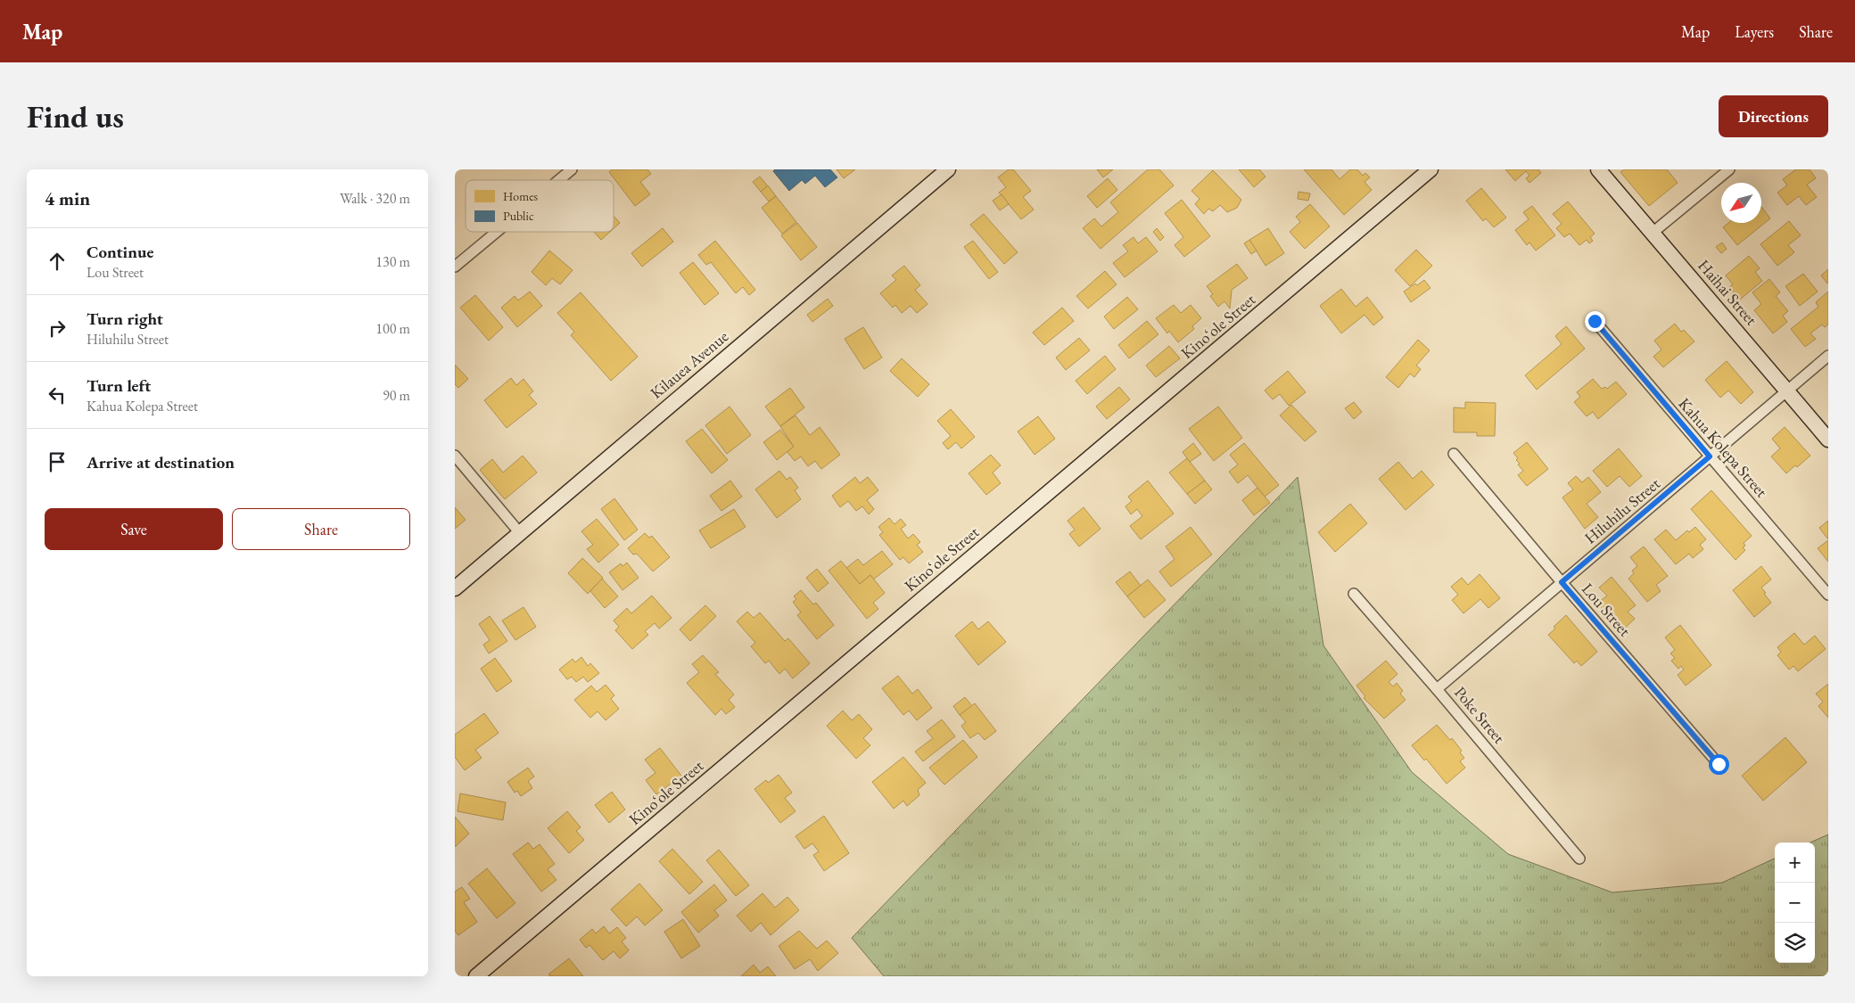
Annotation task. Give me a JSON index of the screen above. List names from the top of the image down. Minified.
{"streets":{"street":["Haihai Street","Kinoʻole Street","Kilauea Avenue","Kahua Kolepa Street","Hiluhilu Street","Lou Street","Poke Street"]},"crossings":[["Haihai Street","Hiluhilu Street"],["Kahua Kolepa Street","Hiluhilu Street"],["Hiluhilu Street","Lou Street"],["Hiluhilu Street","Poke Street"]],"legend":["Homes","Public"],"north":"bottom left","page":{"header":"Map","nav":["Map","Layers","Share"],"buttons":["Directions",["Save","Share"]],"title":"Find us","heading":["4 min","Walk · 320 m"],"list":[["Continue","Lou Street","130 m"],["Turn right","Hiluhilu Street","100 m"],["Turn left","Kahua Kolepa Street","90 m"],"Arrive at destination"],"map_buttons":["+","−"]}}
